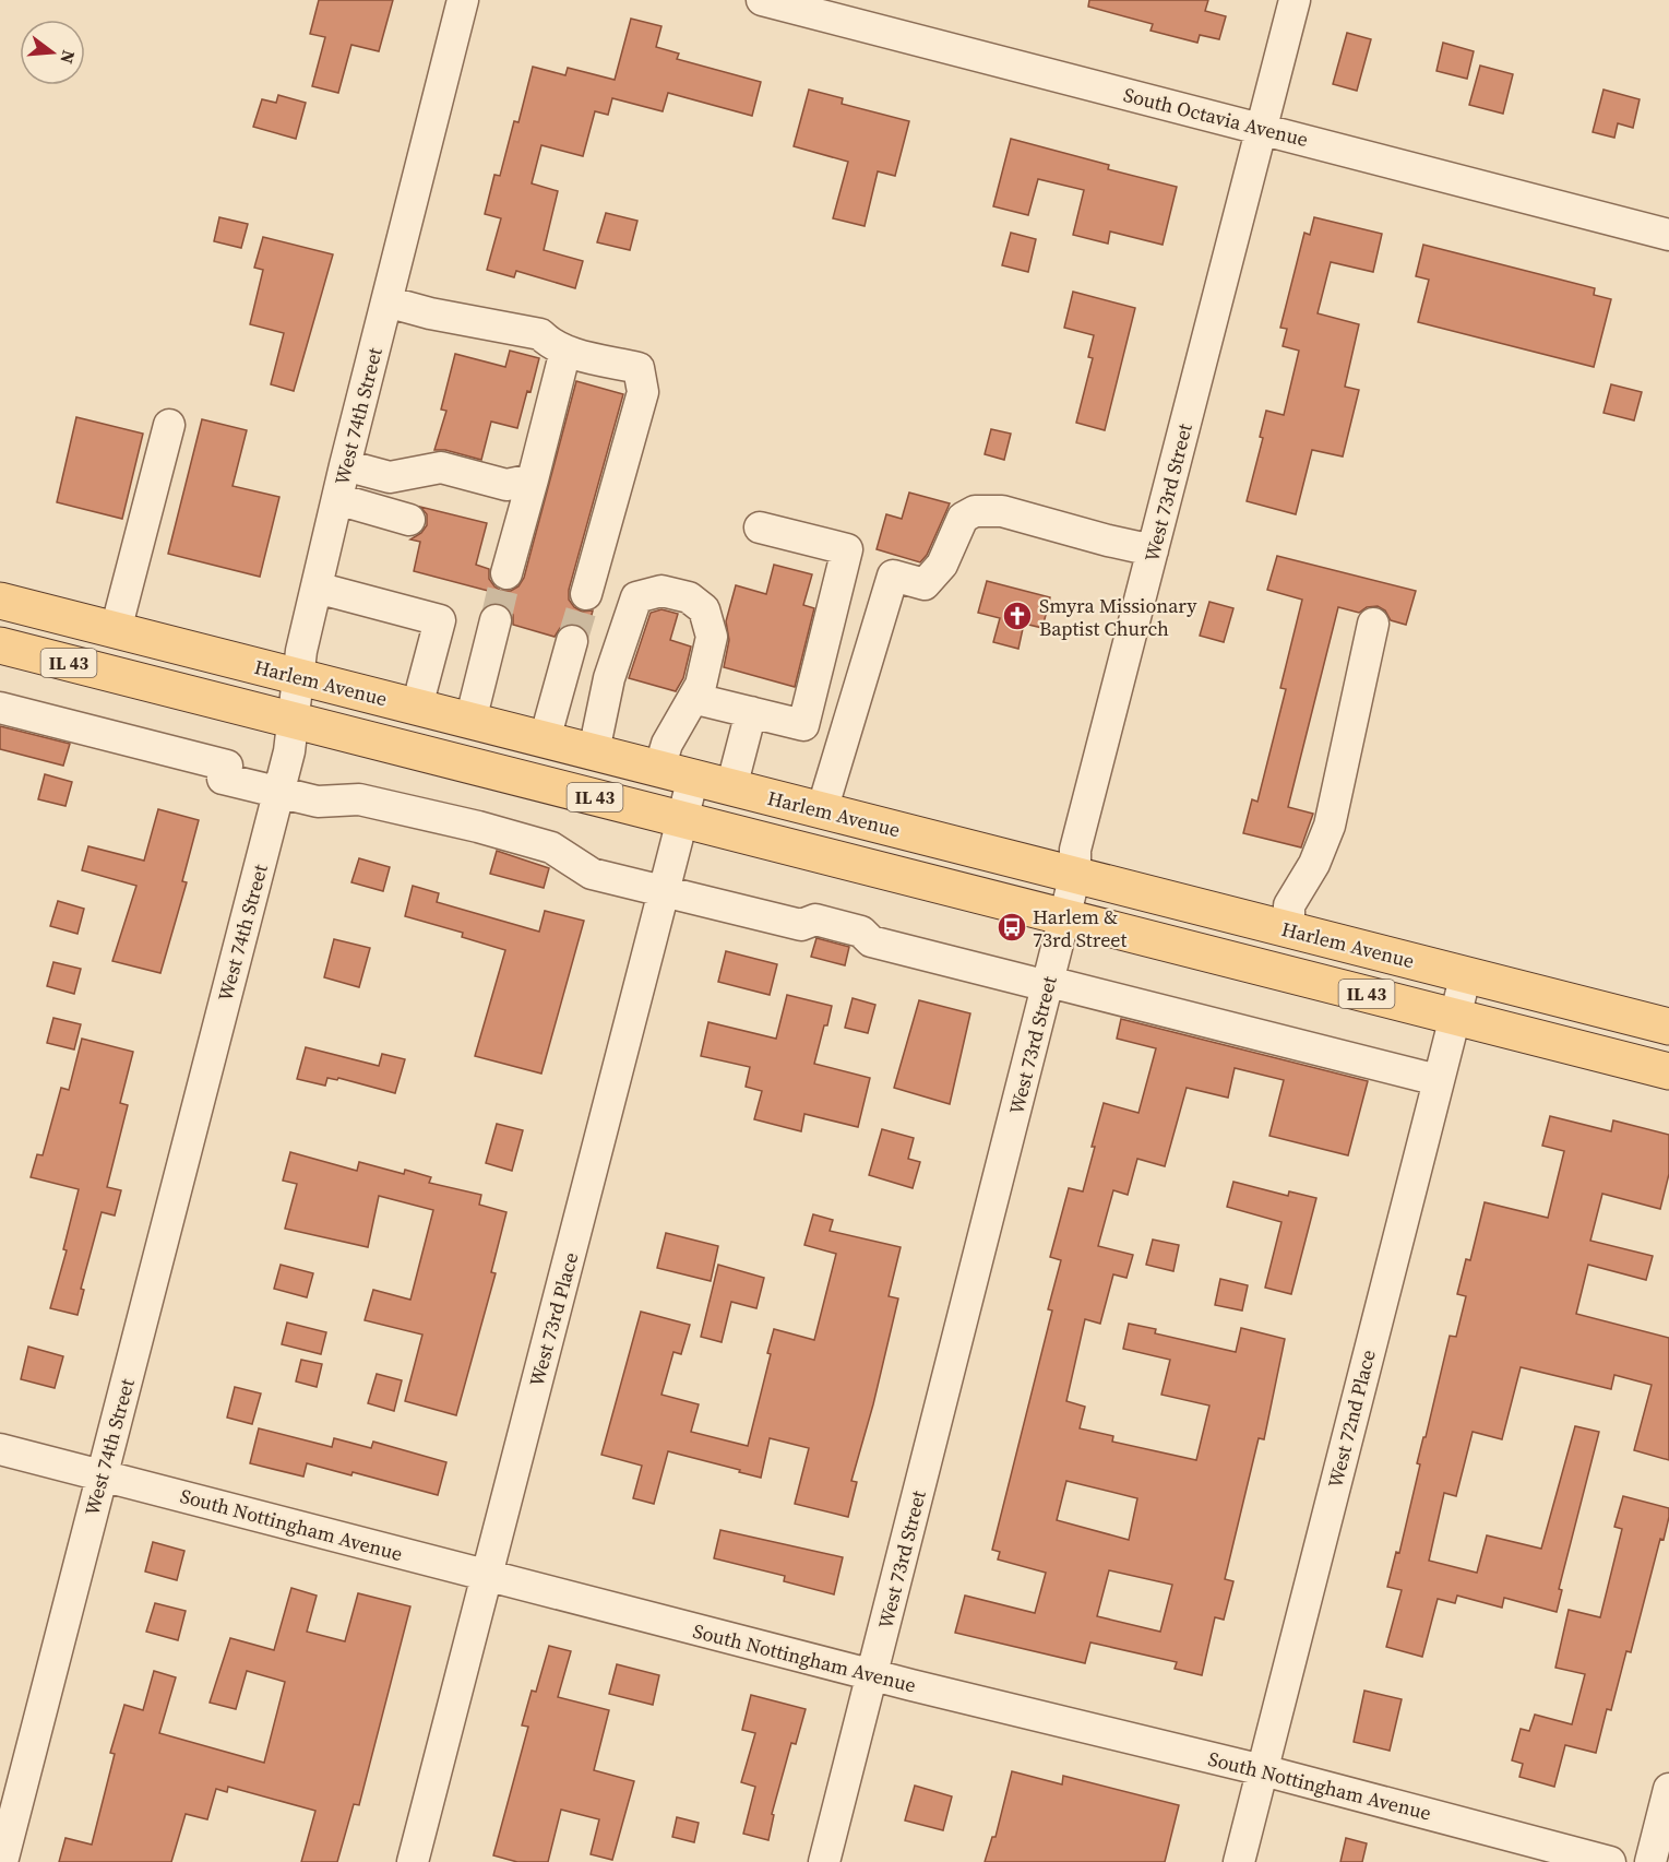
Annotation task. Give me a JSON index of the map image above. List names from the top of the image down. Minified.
{"streets":{"main road":["IL 43","Harlem Avenue"],"street":["South Octavia Avenue","West 74th Street","West 73rd Street","West 73rd Place","West 72nd Place","South Nottingham Avenue"]},"crossings":[["South Octavia Avenue","West 73rd Street"],["West 74th Street","IL 43"],["West 74th Street","Harlem Avenue"],["West 74th Street","South Nottingham Avenue"],["West 73rd Street","IL 43"],["West 73rd Street","Harlem Avenue"],["West 73rd Street","South Nottingham Avenue"],["IL 43","West 73rd Place"],["IL 43","West 72nd Place"],["Harlem Avenue","West 73rd Place"],["Harlem Avenue","West 72nd Place"],["West 73rd Place","South Nottingham Avenue"],["West 72nd Place","South Nottingham Avenue"]],"places":{"church":["Smyra Missionary Baptist Church"],"bus stop":["Harlem & 73rd Street"]},"north":"right"}
